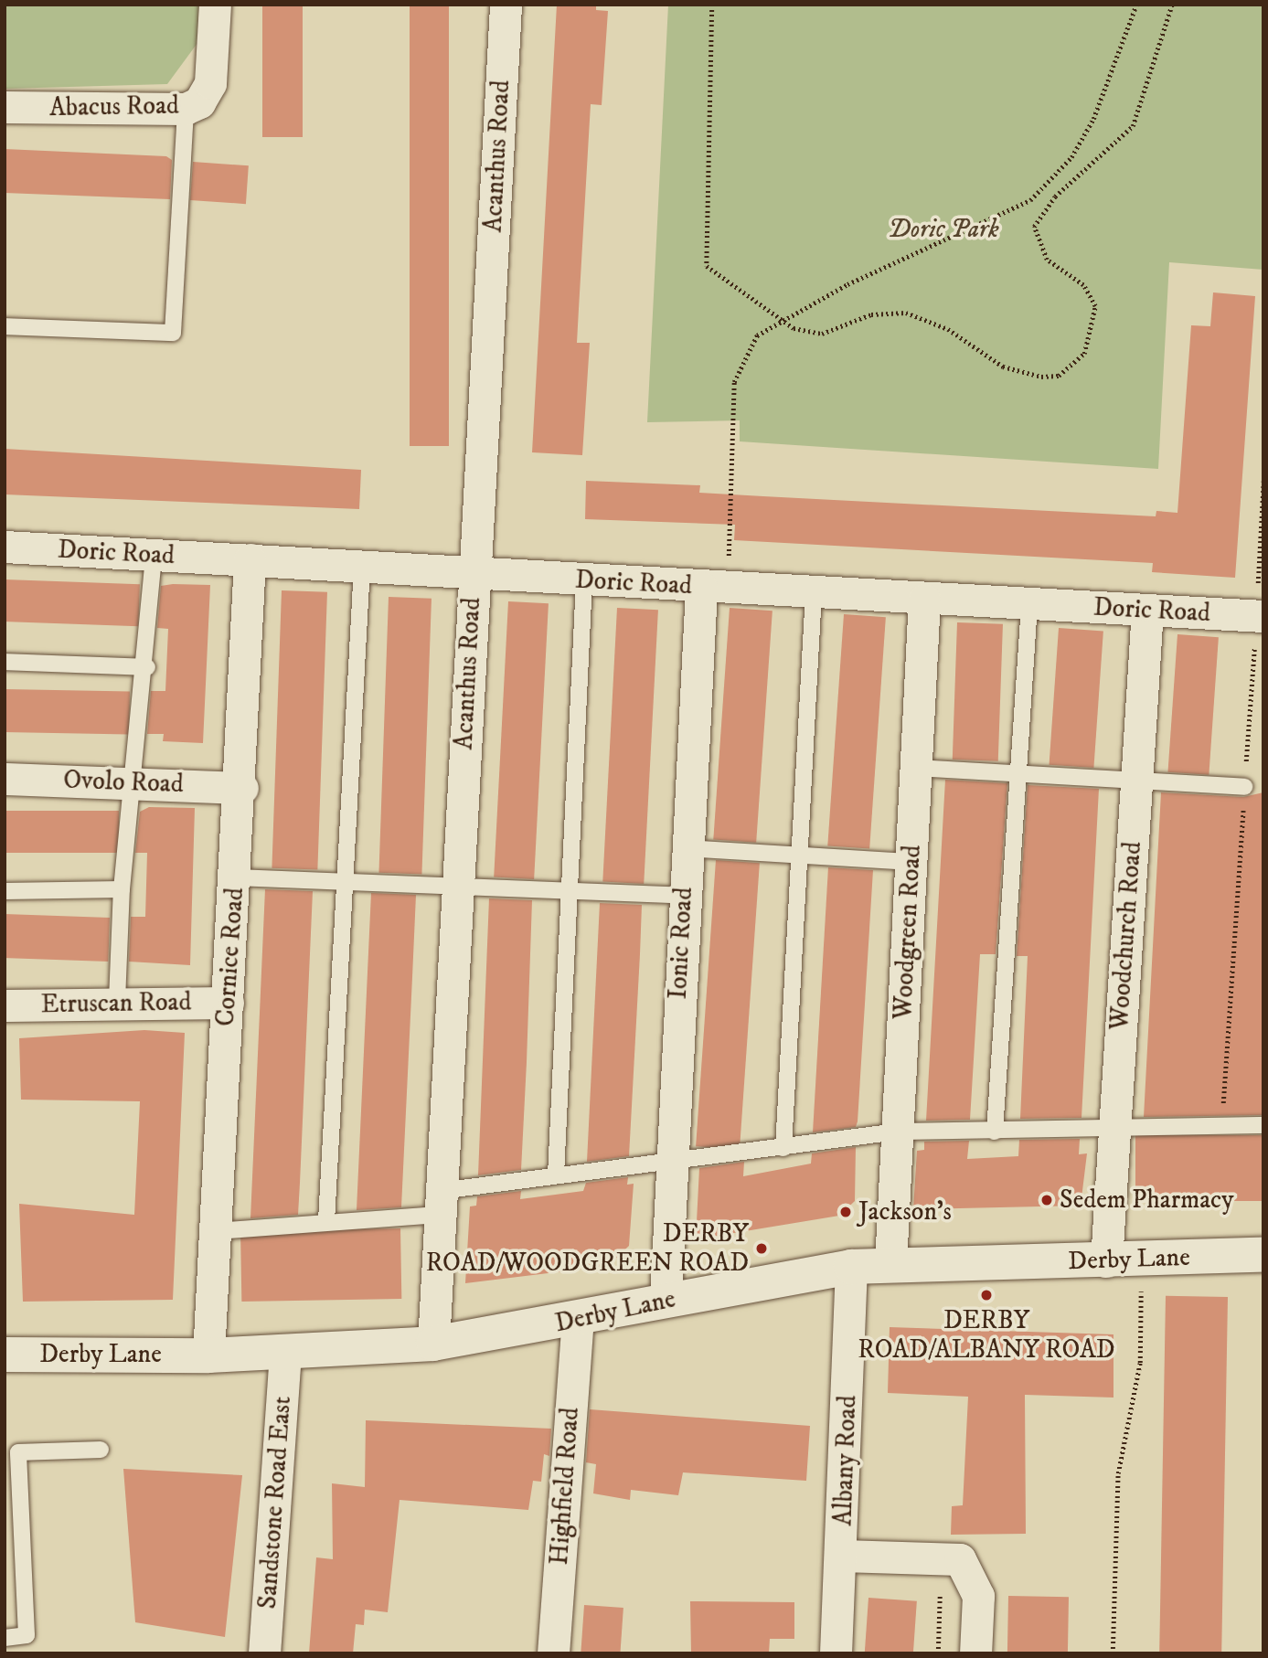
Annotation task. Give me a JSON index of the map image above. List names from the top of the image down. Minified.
{"streets":{"street":["Abacus Road","Acanthus Road","Doric Road","Ovolo Road","Woodgreen Road","Woodchurch Road","Ionic Road","Cornice Road","Etruscan Road","Derby Lane","Albany Road","Highfield Road","Sandstone Road East"]},"crossings":[["Acanthus Road","Doric Road"],["Acanthus Road","Derby Lane"],["Doric Road","Woodgreen Road"],["Doric Road","Woodchurch Road"],["Doric Road","Ionic Road"],["Doric Road","Cornice Road"],["Ovolo Road","Cornice Road"],["Woodgreen Road","Derby Lane"],["Woodchurch Road","Derby Lane"],["Ionic Road","Derby Lane"],["Cornice Road","Etruscan Road"],["Cornice Road","Derby Lane"],["Derby Lane","Albany Road"],["Derby Lane","Highfield Road"],["Derby Lane","Sandstone Road East"]],"parks":["Doric Park"],"places":["Sedem Pharmacy","Jackson's","DERBY ROAD/WOODGREEN ROAD","DERBY ROAD/ALBANY ROAD"]}
